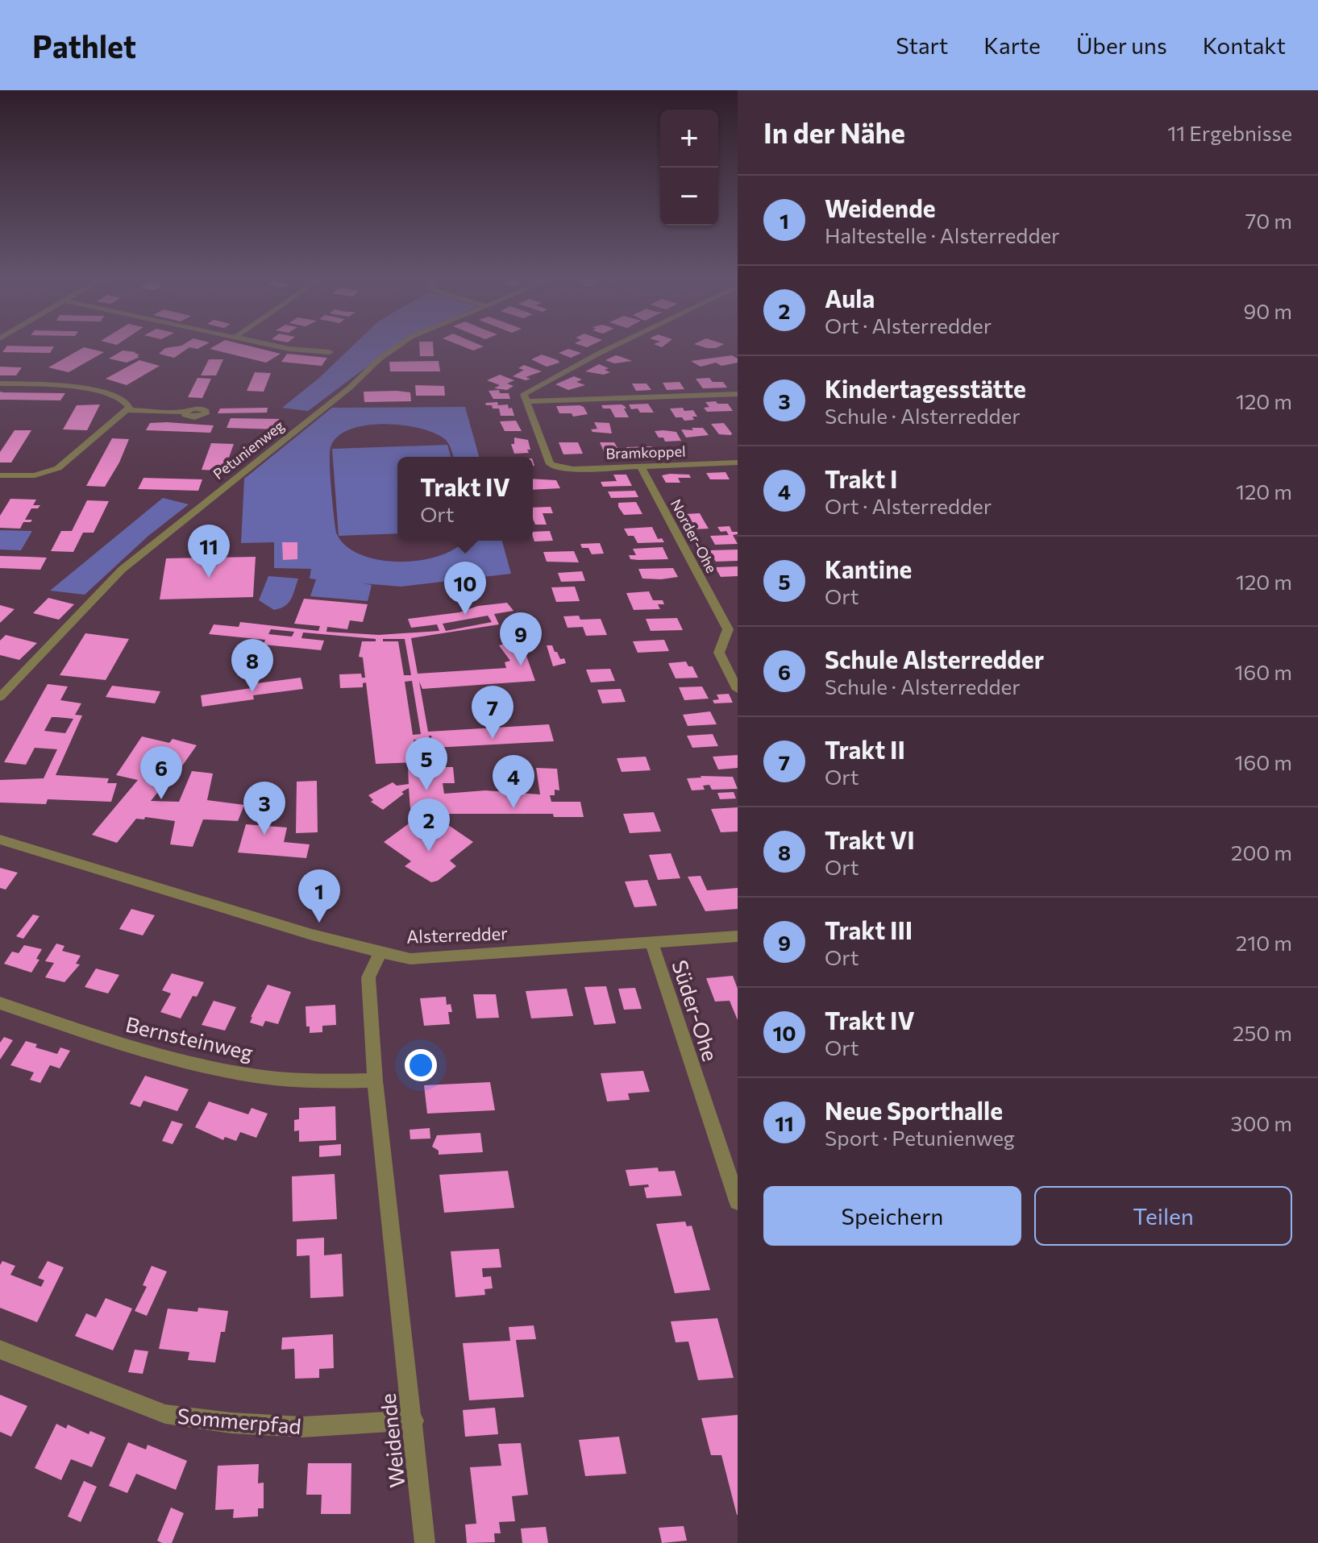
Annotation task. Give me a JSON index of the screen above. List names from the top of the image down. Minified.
{"streets":{"street":["Petunienweg","Bramkoppel","Norder-Ohe","Alsterredder","Süder-Ohe","Bernsteinweg","Sommerpfad","Weidende"]},"crossings":[["Bramkoppel","Norder-Ohe"],["Alsterredder","Süder-Ohe"],["Alsterredder","Weidende"],["Bernsteinweg","Weidende"],["Sommerpfad","Weidende"]],"page":{"header":"Pathlet","nav":["Start","Karte","Über uns","Kontakt"],"heading":["In der Nähe","11 Ergebnisse"],"map_buttons":["+","−"],"list":[{"mark":"1","name":"Weidende","note":"Haltestelle · Alsterredder","value":"70 m"},{"mark":"2","name":"Aula","note":"Ort · Alsterredder","value":"90 m"},{"mark":"3","name":"Kindertagesstätte","note":"Schule · Alsterredder","value":"120 m"},{"mark":"4","name":"Trakt I","note":"Ort · Alsterredder","value":"120 m"},{"mark":"5","name":"Kantine","note":"Ort","value":"120 m"},{"mark":"6","name":"Schule Alsterredder","note":"Schule · Alsterredder","value":"160 m"},{"mark":"7","name":"Trakt II","note":"Ort","value":"160 m"},{"mark":"8","name":"Trakt VI","note":"Ort","value":"200 m"},{"mark":"9","name":"Trakt III","note":"Ort","value":"210 m"},{"mark":"10","name":"Trakt IV","note":"Ort","value":"250 m"},{"mark":"11","name":"Neue Sporthalle","note":"Sport · Petunienweg","value":"300 m"}],"popup":["Trakt IV","Ort"],"pins":["11","10","9","8","7","5","6","4","3","2","1"],"buttons":["Speichern","Teilen"]}}
